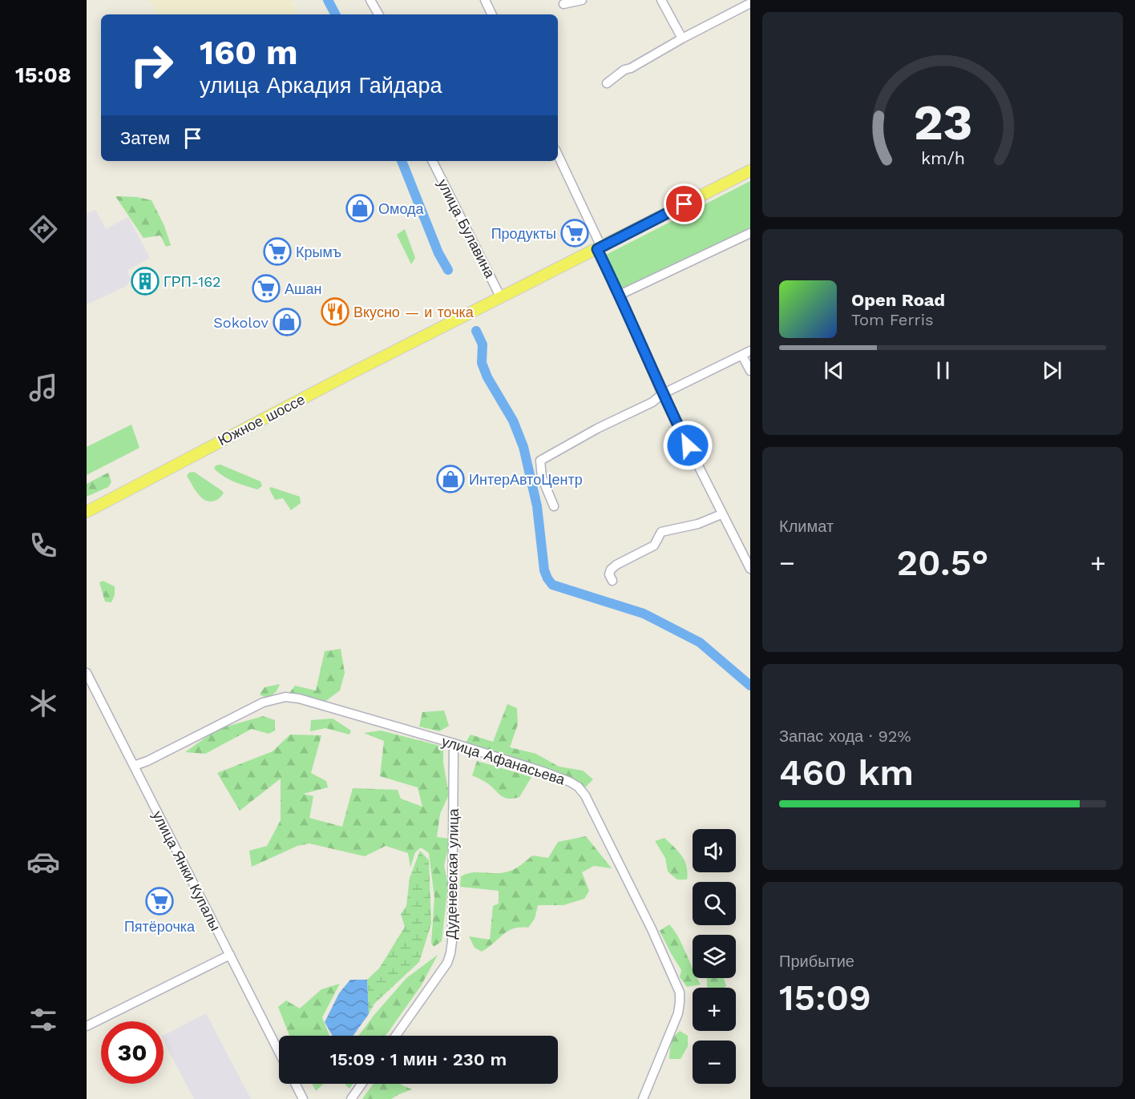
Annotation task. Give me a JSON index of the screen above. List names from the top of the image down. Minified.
{"streets":{"main road":["Южное шоссе"],"street":["улица Булавина","улица Афанасьева","улица Янки Купалы","Дуденевская улица"]},"crossings":[["улица Булавина","Южное шоссе"],["улица Афанасьева","улица Янки Купалы"],["улица Афанасьева","Дуденевская улица"]],"places":{"shop":["Омода","Sokolov","ИнтерАвтоЦентр"],"supermarket":["Продукты","Крымъ","Ашан","Пятёрочка"],"building":["ГРП-162"],"restaurant":["Вкусно — и точка"]},"page":{"tabs":"15:08","turn":["160 m","улица Аркадия Гайдара"],"then":"Затем","song":["Open Road","Tom Ferris"],"tile":["Климат",["Запас хода · 92%","460 km"],["Прибытие","15:09"]],"heat":["−","20.5°","+"],"map_buttons":["+","−"],"limit":"30","trip":"15:09 · 1 мин · 230 m","gauge":["23","km/h"]}}
